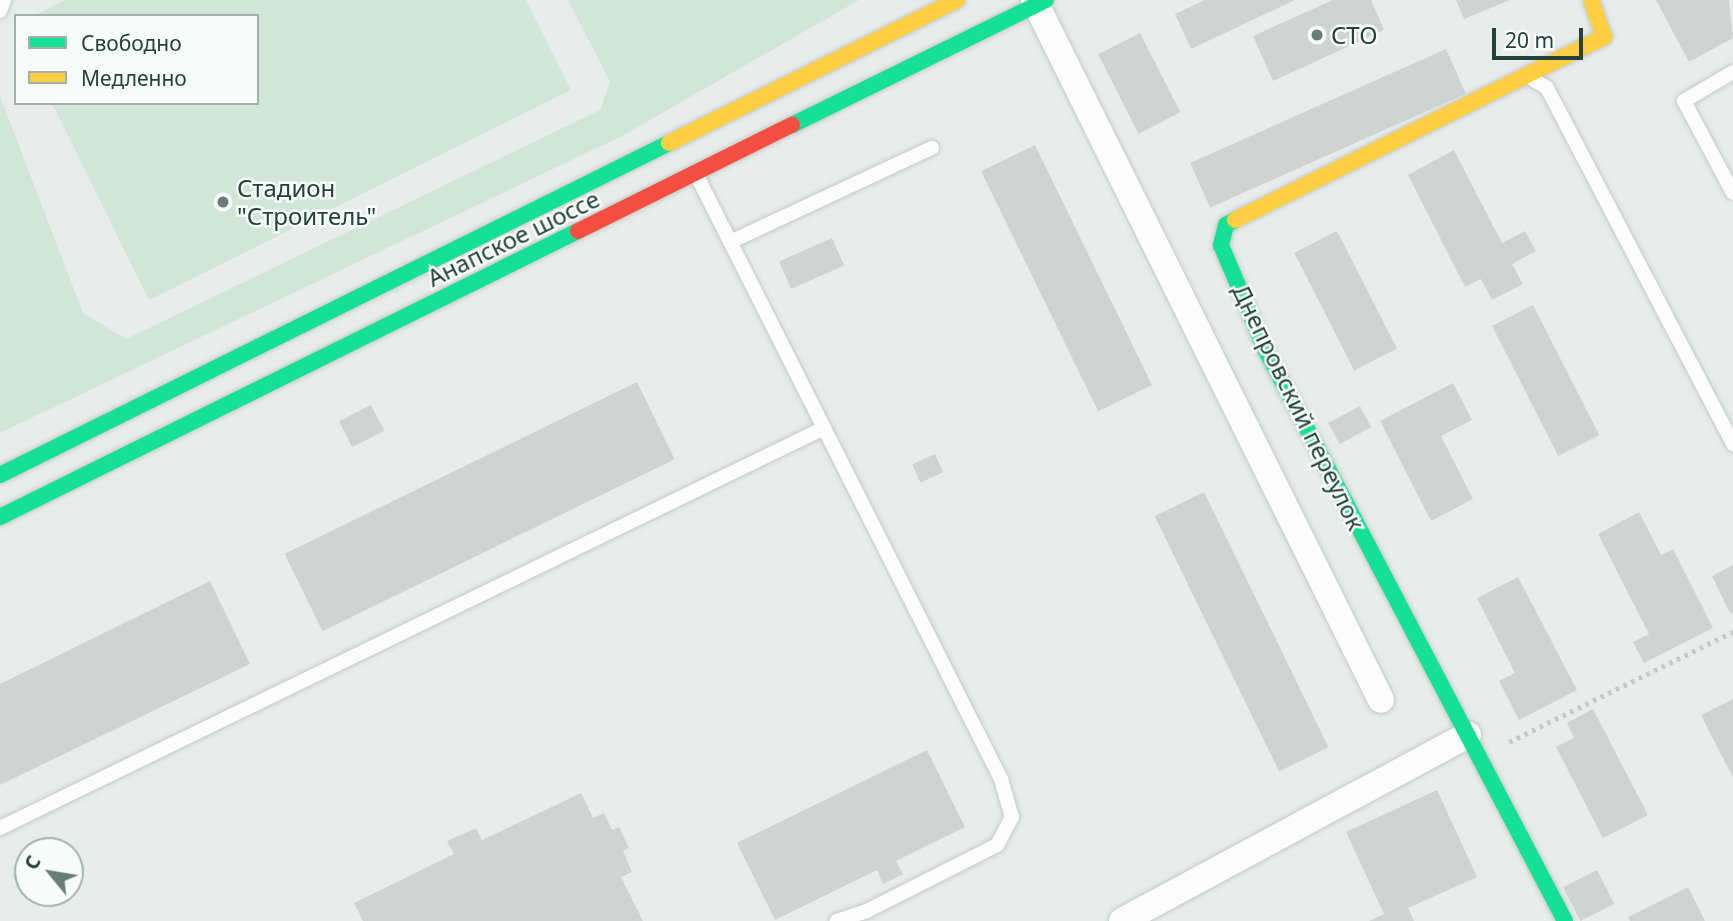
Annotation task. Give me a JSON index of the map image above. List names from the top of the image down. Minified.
{"streets":{"main road":["Анапское шоссе","Днепровский переулок"]},"places":["СТО","Стадион \"Строитель\""],"legend":["Свободно","Медленно"],"scale_bar":"20 m","north":"top left"}
